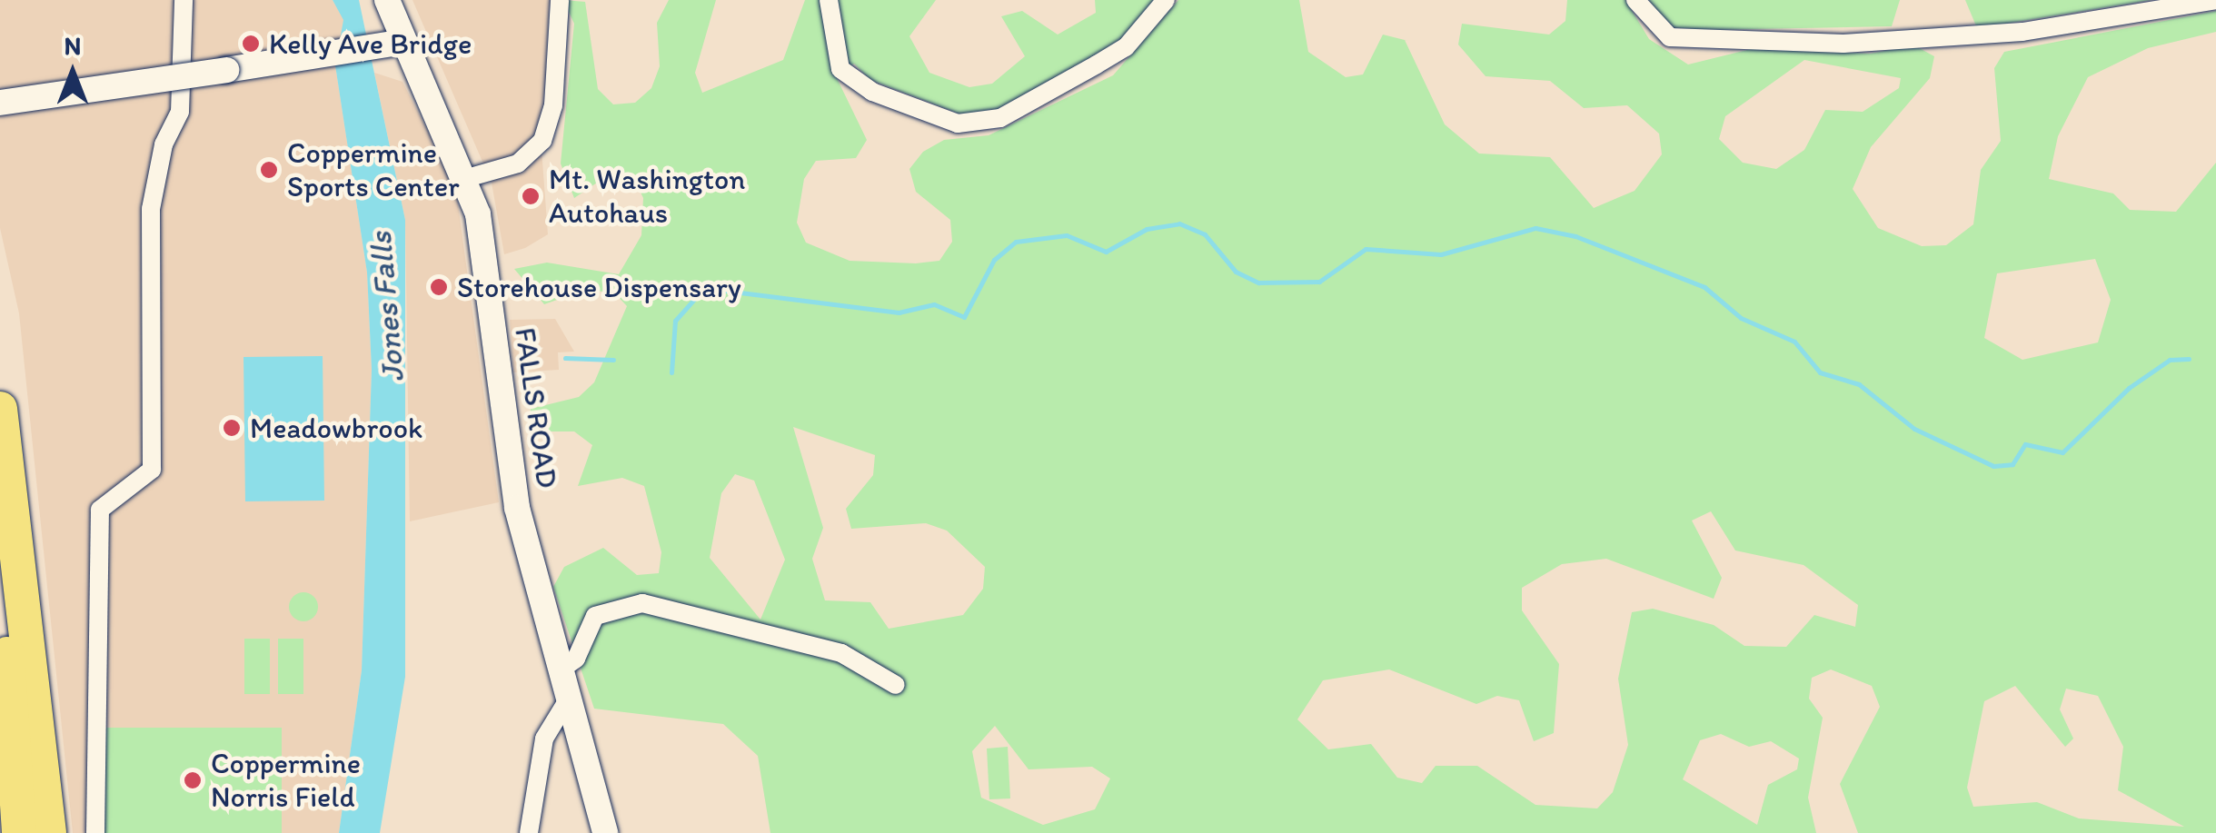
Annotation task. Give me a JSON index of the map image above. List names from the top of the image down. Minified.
{"streets":{"main road":["FALLS ROAD"]},"water":["Jones Falls"],"places":["Kelly Ave Bridge","Coppermine Sports Center","Mt. Washington Autohaus","Storehouse Dispensary","Meadowbrook","Coppermine Norris Field"],"north":"top"}
